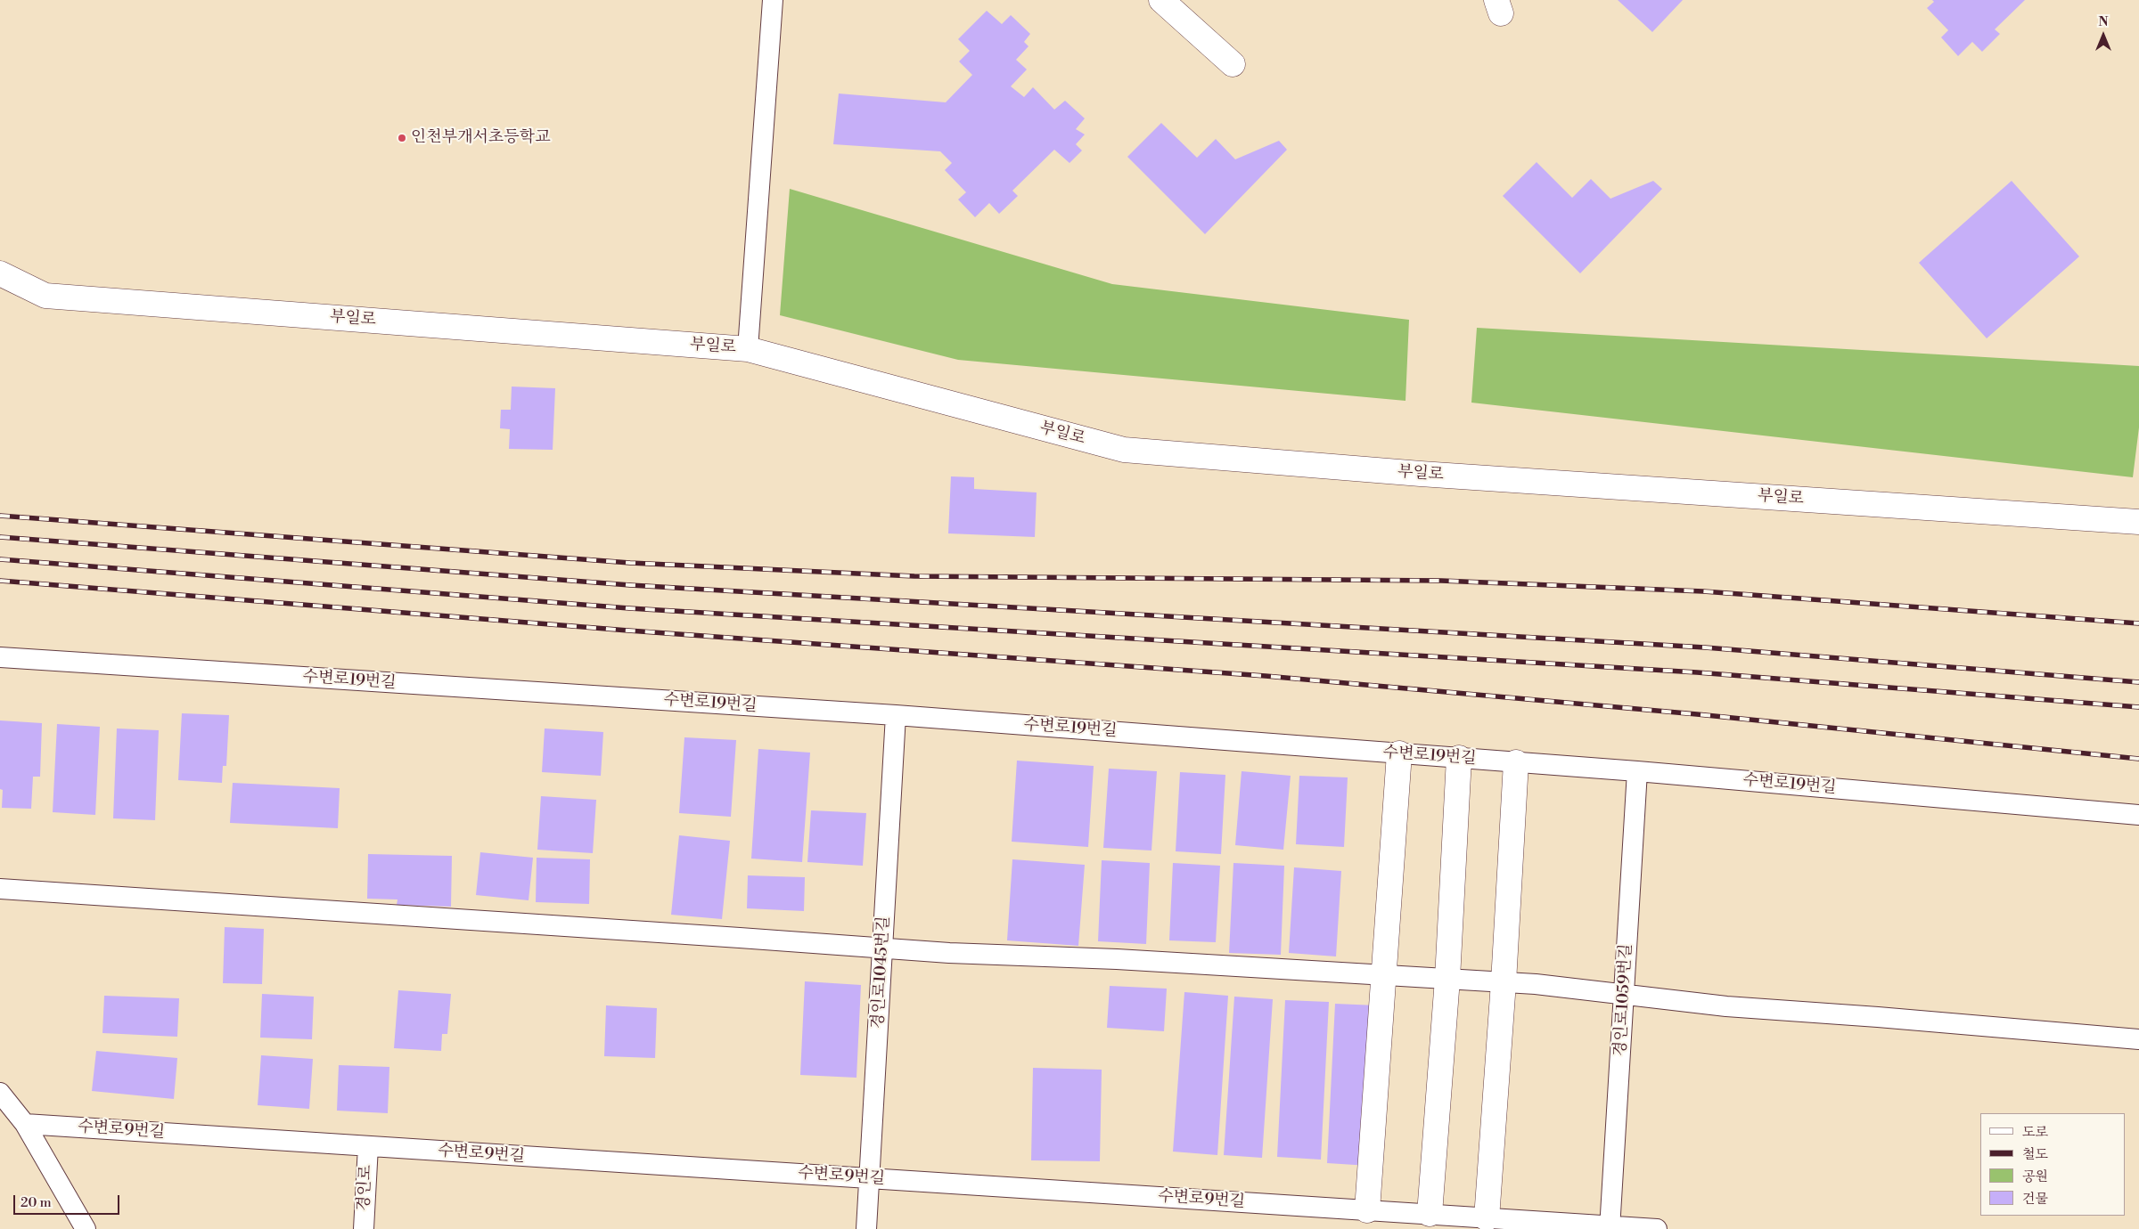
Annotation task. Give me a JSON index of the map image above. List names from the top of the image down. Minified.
{"streets":{"street":["부일로"],"lane":["수변로19번길","경인로1045번길","경인로1059번길","수변로9번길","경인로"]},"crossings":[["수변로19번길","경인로1045번길"],["수변로19번길","경인로1059번길"],["경인로1045번길","수변로9번길"],["경인로1059번길","수변로9번길"],["수변로9번길","경인로"]],"places":["인천부개서초등학교"],"legend":["도로","철도","공원","건물"],"scale_bar":"20 m","north":"top"}
